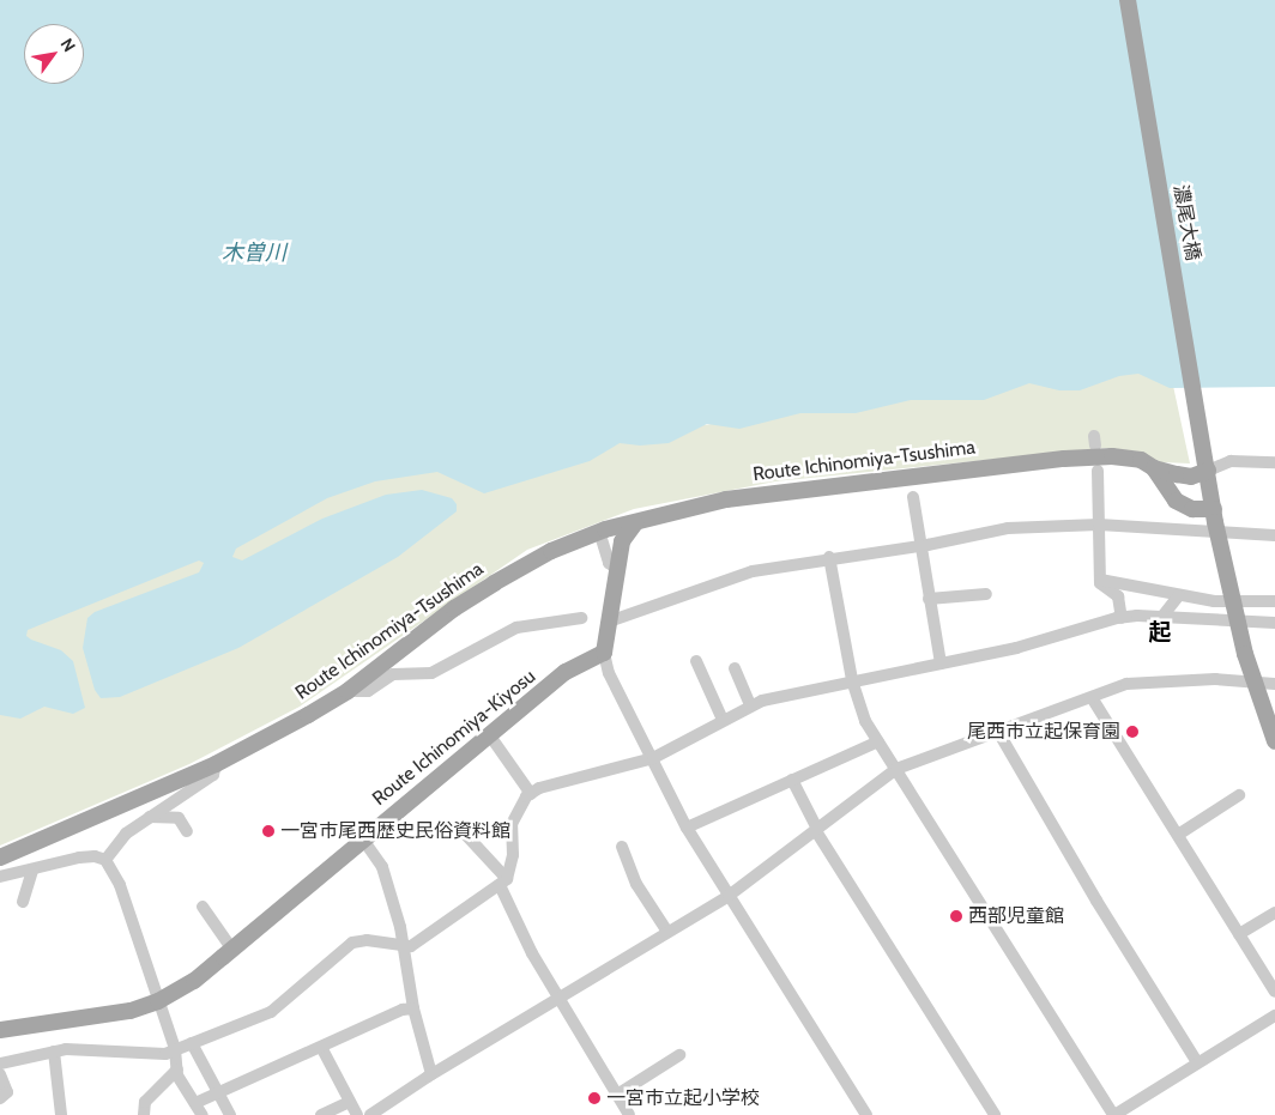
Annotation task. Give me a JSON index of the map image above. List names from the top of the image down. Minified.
{"streets":{"main road":["濃尾大橋","Route Ichinomiya-Tsushima","Route Ichinomiya-Kiyosu"]},"crossings":[["濃尾大橋","Route Ichinomiya-Tsushima"]],"districts":["起"],"water":["木曽川"],"places":["尾西市立起保育園","一宮市尾西歴史民俗資料館","西部児童館","一宮市立起小学校"],"north":"top right"}
